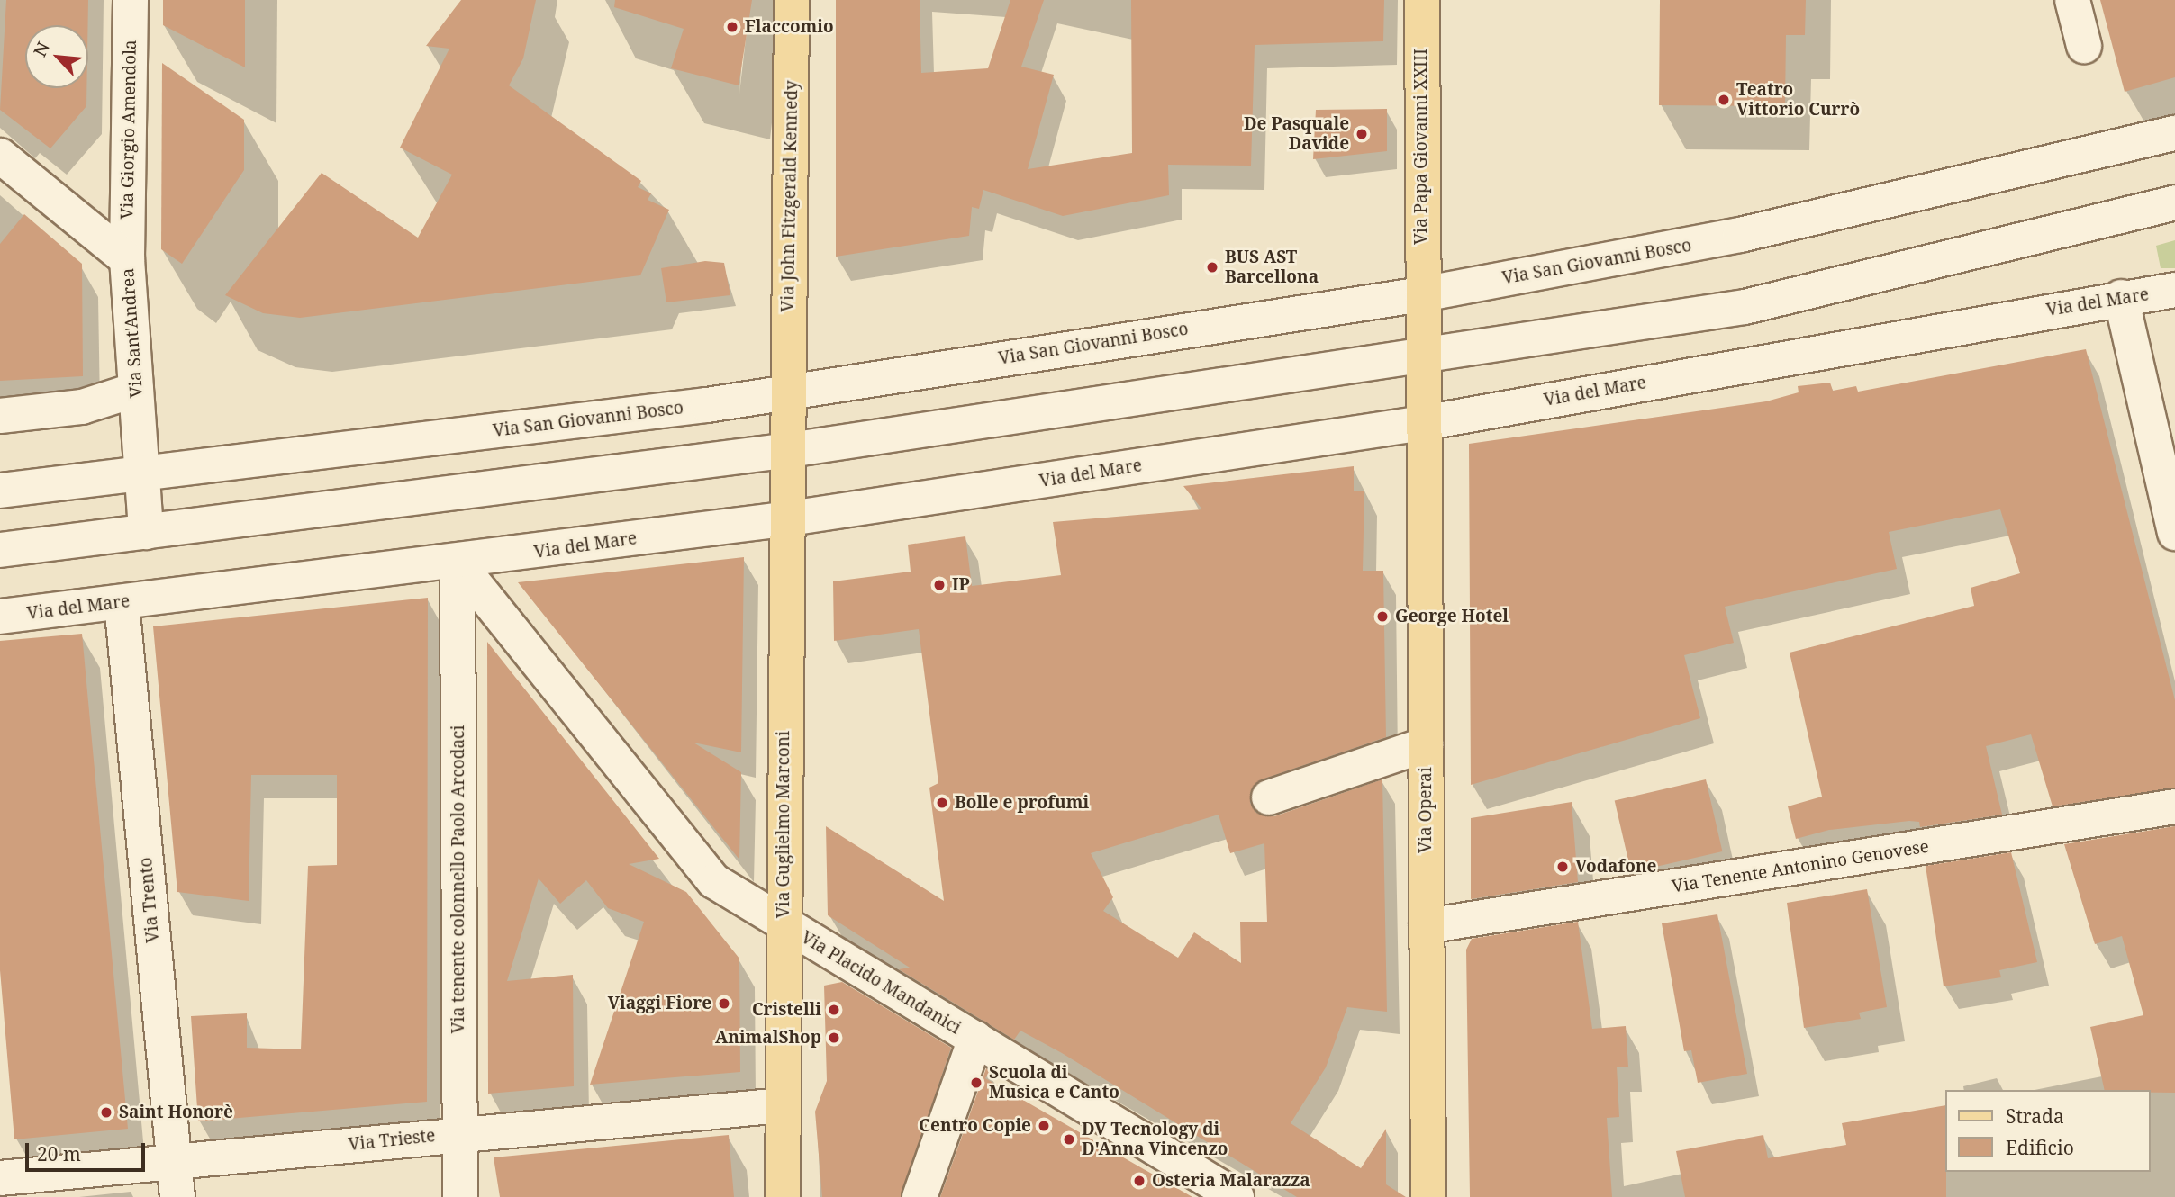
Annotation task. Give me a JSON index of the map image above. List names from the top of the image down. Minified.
{"streets":{"main road":["Via Papa Giovanni XXIII","Via John Fitzgerald Kennedy","Via Operai","Via Guglielmo Marconi"],"street":["Via Giorgio Amendola","Via San Giovanni Bosco","Via del Mare","Via Sant'Andrea","Via Tenente Antonino Genovese","Via tenente colonnello Paolo Arcodaci","Via Trento","Via Placido Mandanici","Via Trieste"]},"crossings":[["Via Giorgio Amendola","Via Sant'Andrea"],["Via Papa Giovanni XXIII","Via San Giovanni Bosco"],["Via Papa Giovanni XXIII","Via Operai"],["Via John Fitzgerald Kennedy","Via San Giovanni Bosco"],["Via John Fitzgerald Kennedy","Via Guglielmo Marconi"],["Via San Giovanni Bosco","Via Sant'Andrea"],["Via del Mare","Via Operai"],["Via del Mare","Via Guglielmo Marconi"],["Via del Mare","Via tenente colonnello Paolo Arcodaci"],["Via del Mare","Via Trento"],["Via del Mare","Via Placido Mandanici"],["Via Operai","Via Tenente Antonino Genovese"],["Via Guglielmo Marconi","Via Placido Mandanici"],["Via Guglielmo Marconi","Via Trieste"],["Via tenente colonnello Paolo Arcodaci","Via Placido Mandanici"],["Via tenente colonnello Paolo Arcodaci","Via Trieste"],["Via Trento","Via Trieste"]],"places":["Flaccomio","Teatro Vittorio Currò","De Pasquale Davide","BUS AST Barcellona","IP","George Hotel","Bolle e profumi","Vodafone","Viaggi Fiore","Cristelli","AnimalShop","Scuola di Musica e Canto","Saint Honorè","Centro Copie","DV Tecnology di D'Anna Vincenzo","Osteria Malarazza"],"legend":["Strada","Edificio"],"scale_bar":"20 m","north":"top left"}
